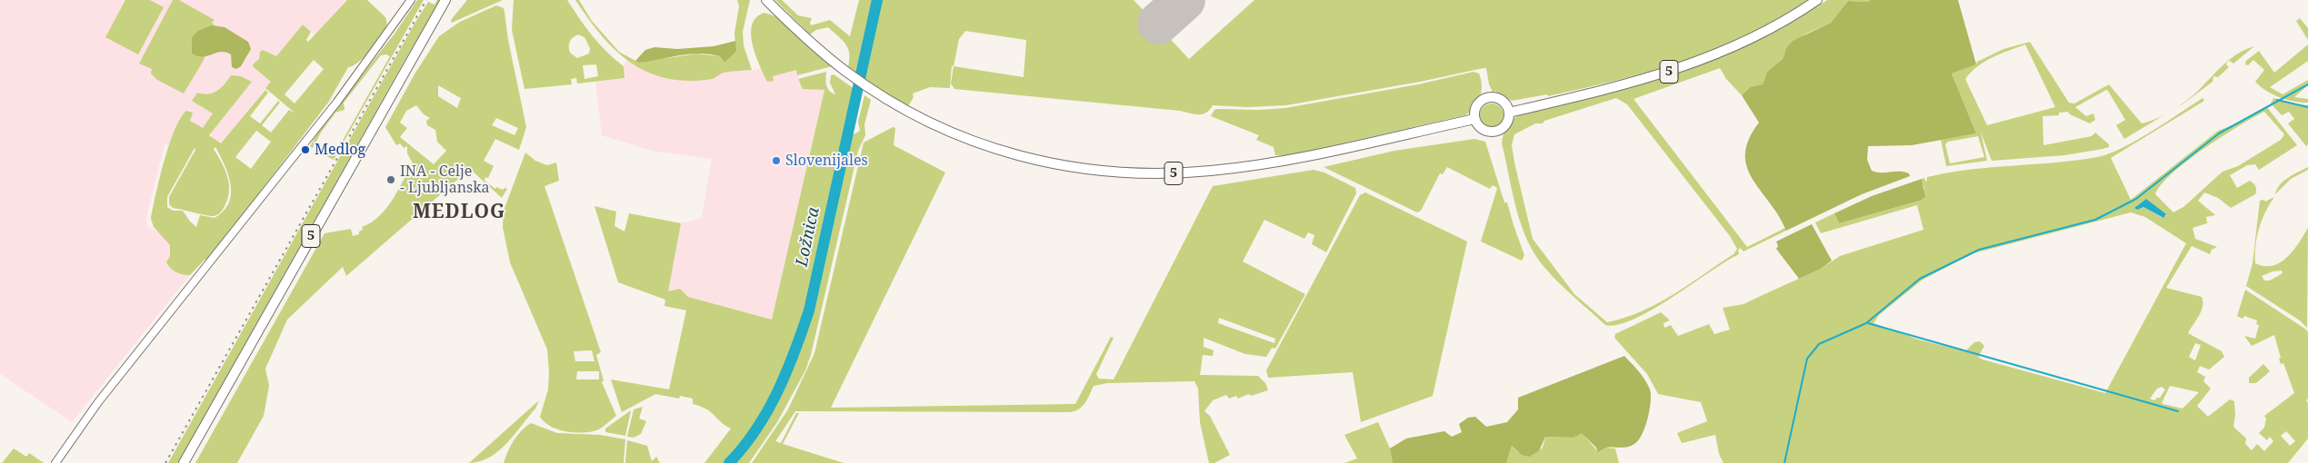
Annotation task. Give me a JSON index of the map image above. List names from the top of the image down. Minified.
{"streets":{"main road":["5"]},"districts":["MEDLOG"],"water":["Ložnica"],"places":["Medlog","Slovenijales","INA - Celje - Ljubljanska"]}
